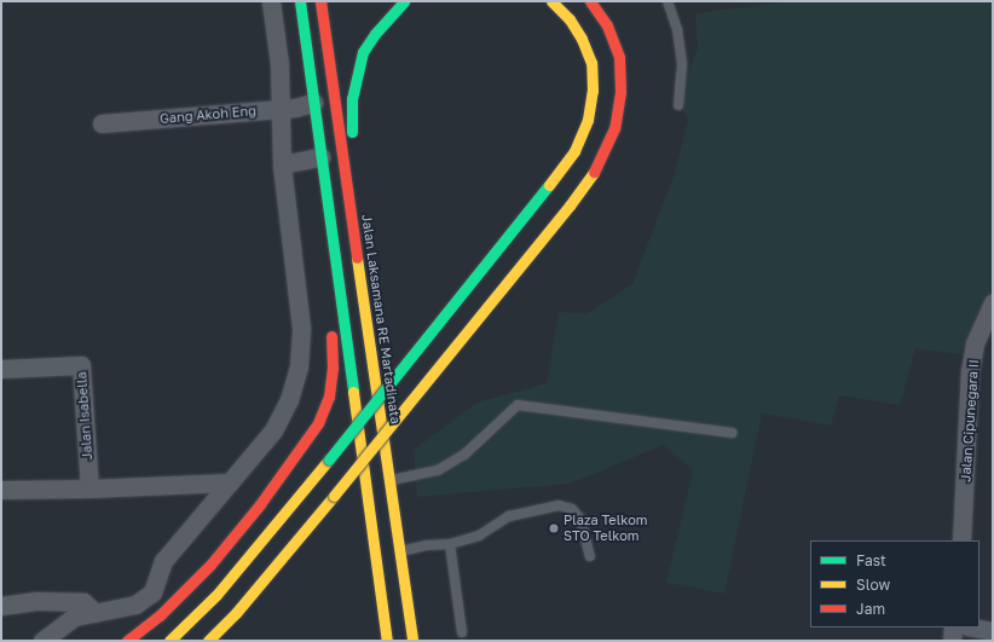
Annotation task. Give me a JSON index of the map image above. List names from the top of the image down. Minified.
{"streets":{"highway":["Jalan Laksamana RE Martadinata"],"street":["Gang Akoh Eng","Jalan Isabella","Jalan Cipunegara II"]},"places":["Plaza Telkom STO Telkom"],"legend":["Fast","Slow","Jam"]}
